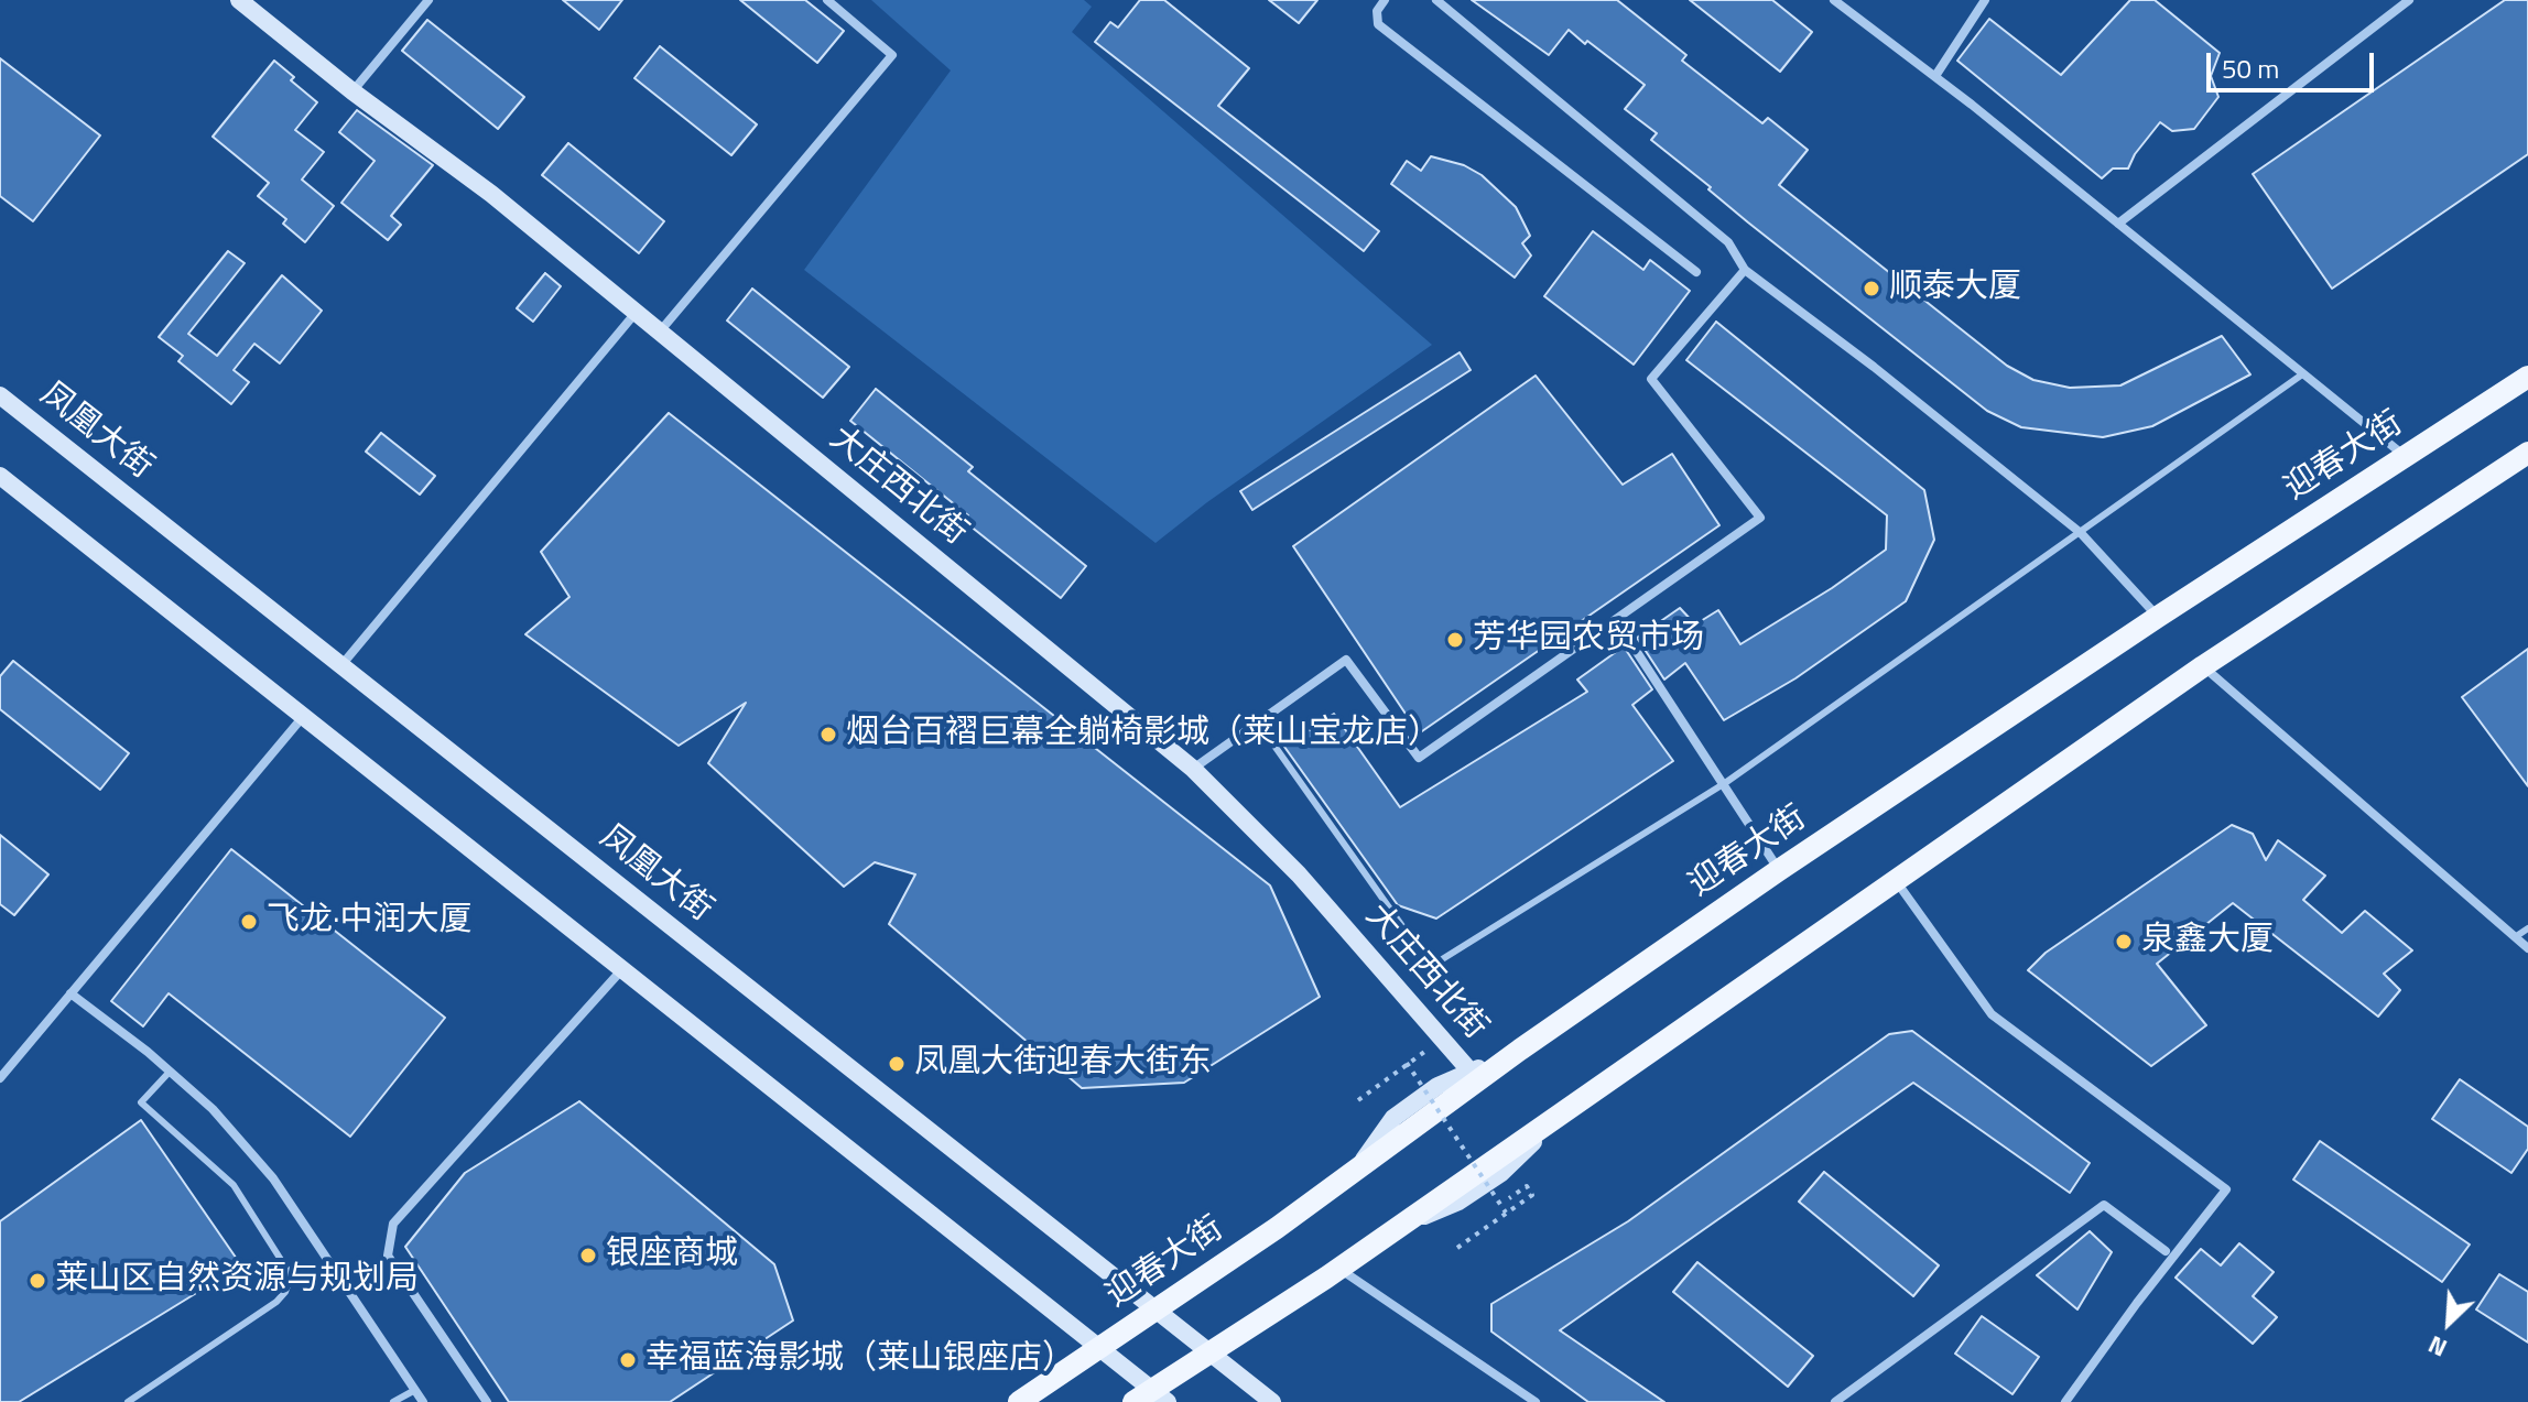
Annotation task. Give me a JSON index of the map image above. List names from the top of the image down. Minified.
{"streets":{"main road":["凤凰大街","迎春大街","大庄西北街"]},"crossings":[["凤凰大街","迎春大街"]],"places":["顺泰大厦","芳华园农贸市场","烟台百褶巨幕全躺椅影城（莱山宝龙店）","飞龙·中润大厦","泉鑫大厦","凤凰大街迎春大街东","银座商城","莱山区自然资源与规划局","幸福蓝海影城（莱山银座店）"],"scale_bar":"50 m","north":"bottom left"}
